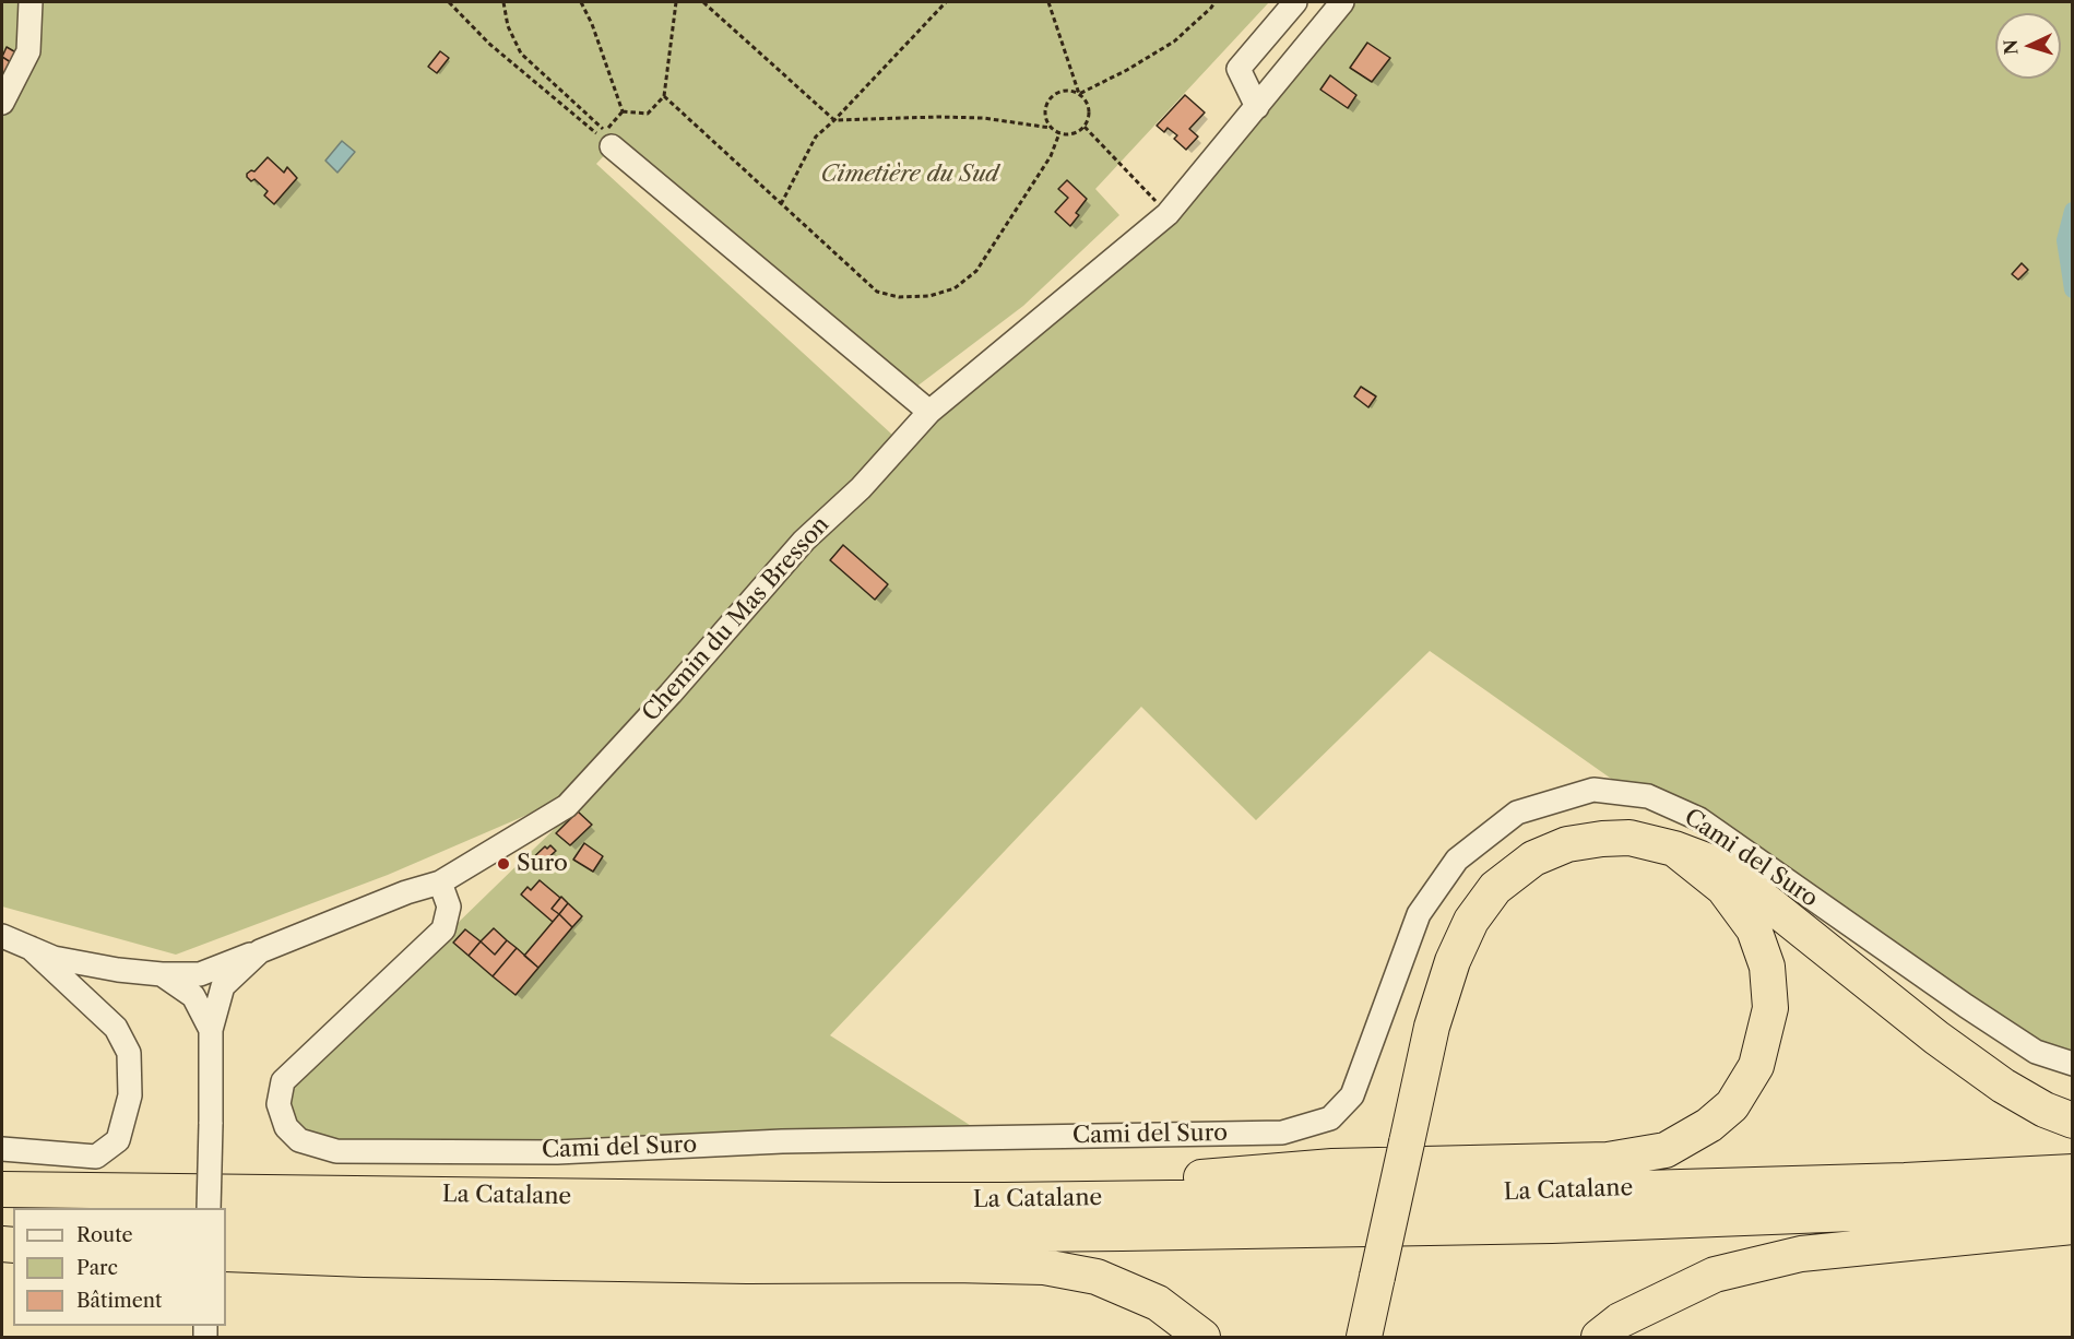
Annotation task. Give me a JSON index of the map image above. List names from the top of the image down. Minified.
{"streets":{"highway":["La Catalane"],"street":["Chemin du Mas Bresson","Cami del Suro"]},"crossings":[["Chemin du Mas Bresson","Cami del Suro"]],"parks":["Cimetière du Sud"],"places":["Suro"],"legend":["Route","Parc","Bâtiment"],"north":"left"}
